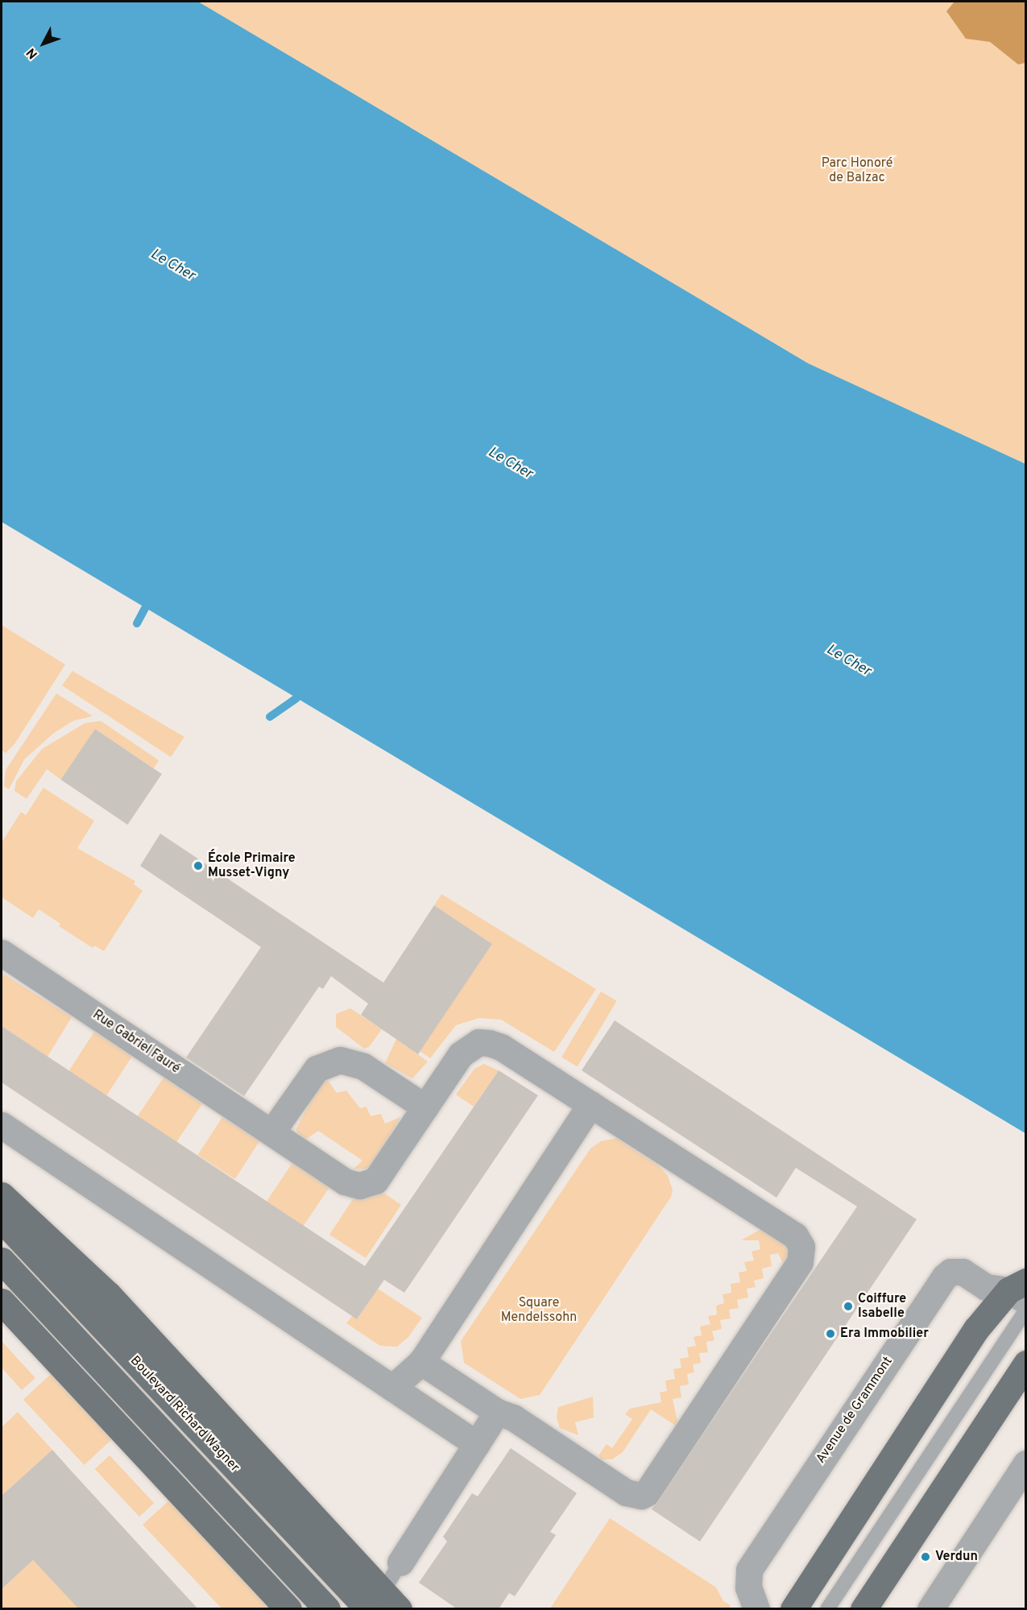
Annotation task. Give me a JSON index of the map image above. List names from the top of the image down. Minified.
{"streets":{"main road":["Avenue de Grammont","Boulevard Richard Wagner"],"street":["Rue Gabriel Fauré"]},"water":["Le Cher"],"parks":["Parc Honoré de Balzac","Square Mendelssohn"],"places":["École Primaire Musset-Vigny","Coiffure Isabelle","Era Immobilier","Verdun"],"north":"bottom left"}
